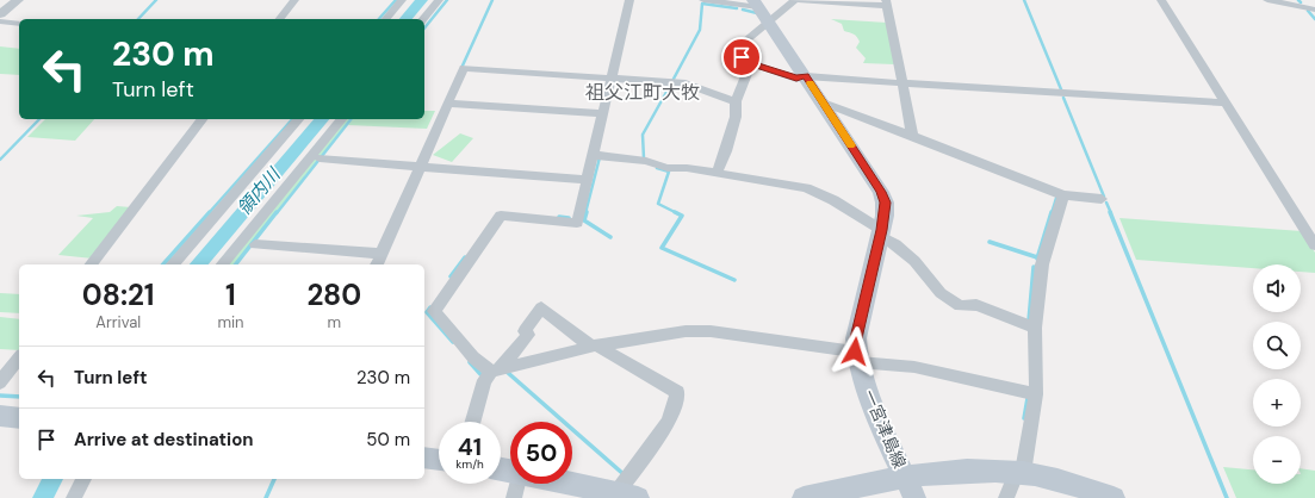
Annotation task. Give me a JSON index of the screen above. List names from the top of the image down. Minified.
{"streets":{"main road":["一宮津島線"]},"districts":["祖父江町大牧"],"water":["領内川"],"page":{"turn":["230 m","Turn left"],"map_buttons":["+","−"],"eta":["08:21","Arrival","1","min","280","m"],"list":[{"name":"Turn left","value":"230 m"},{"name":"Arrive at destination","value":"50 m"}],"speed":"41 km/h","limit":"50"}}
